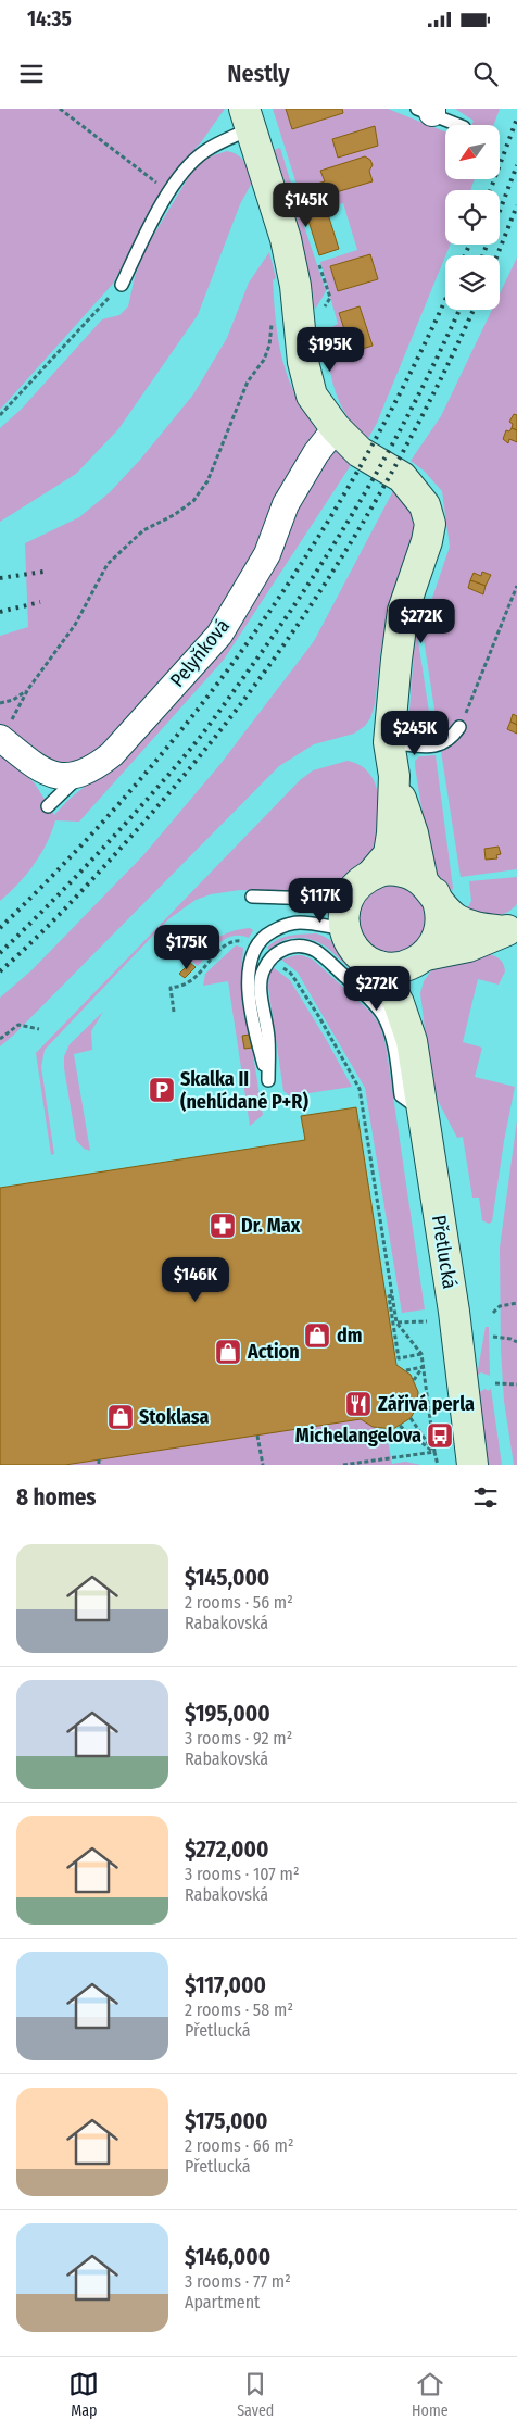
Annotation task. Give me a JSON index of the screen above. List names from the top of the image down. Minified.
{"streets":{"main road":["Přetlucká"],"street":["Pelyňková"]},"places":{"parking":["Skalka II (nehlídané P+R)"],"pharmacy":["Dr. Max"],"shop":["dm","Action","Stoklasa"],"restaurant":["Zářivá perla"],"bus stop":["Michelangelova"]},"north":"bottom left","page":{"status":"14:35","header":"Nestly","price":["$145K","$195K","$272K","$245K","$117K","$175K","$272K","$146K"],"heading":"8 homes","list":[{"name":"$145,000","note":"2 rooms · 56 m² · Rabakovská"},{"name":"$195,000","note":"3 rooms · 92 m² · Rabakovská"},{"name":"$272,000","note":"3 rooms · 107 m² · Rabakovská"},{"name":"$117,000","note":"2 rooms · 58 m² · Přetlucká"},{"name":"$175,000","note":"2 rooms · 66 m² · Přetlucká"},{"name":"$146,000","note":"3 rooms · 77 m² · Apartment"}],"tabs":["Map","Saved","Home"]}}
